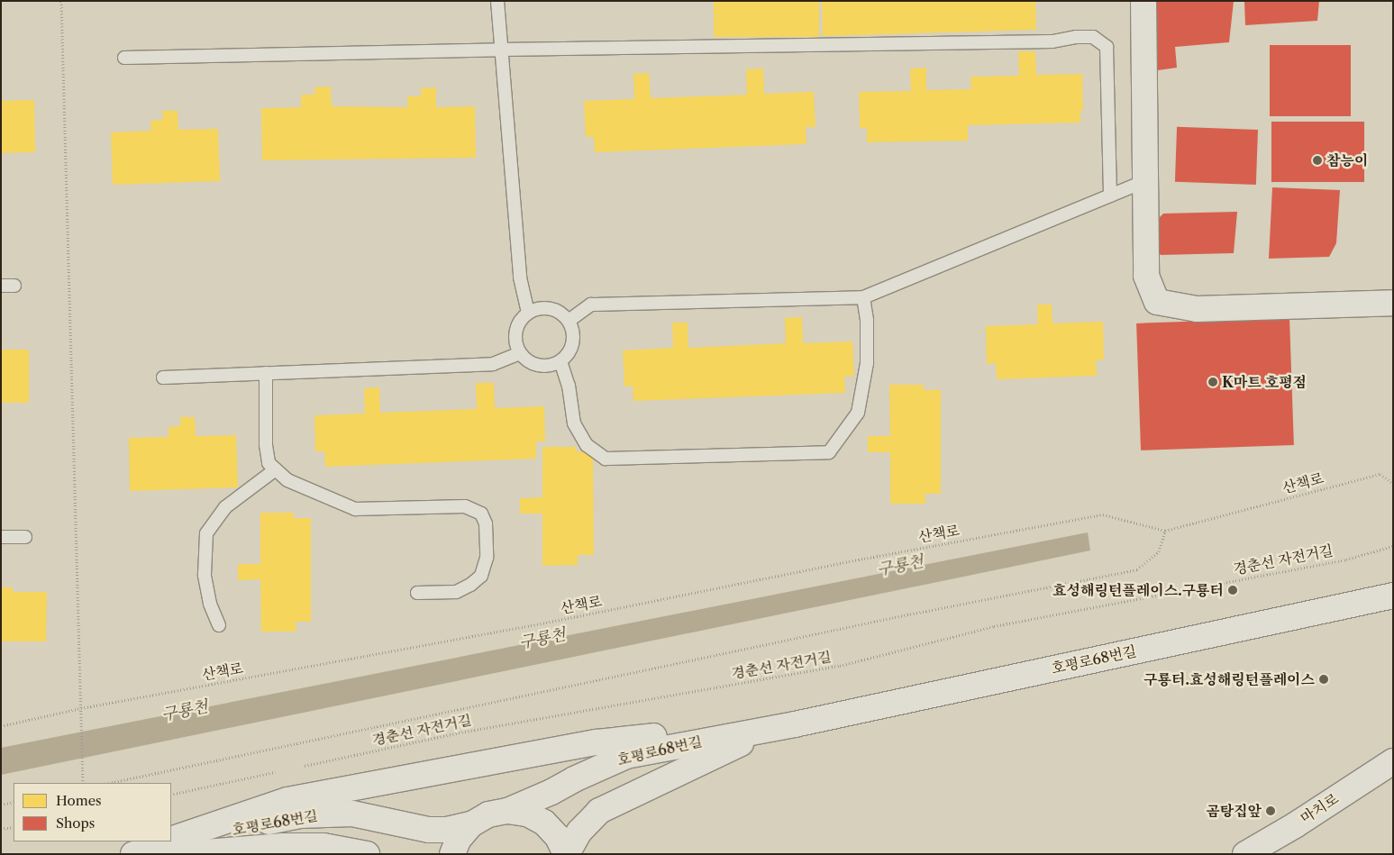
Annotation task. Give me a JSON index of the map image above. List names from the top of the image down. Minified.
{"streets":{"street":["호평로68번길","마치로"],"path":["산책로","경춘선 자전거길"]},"water":["구룡천"],"places":["참능이","K마트 호평점","효성해링턴플레이스.구룡터","구룡터.효성해링턴플레이스","곰탕집앞"],"legend":["Homes","Shops"]}
